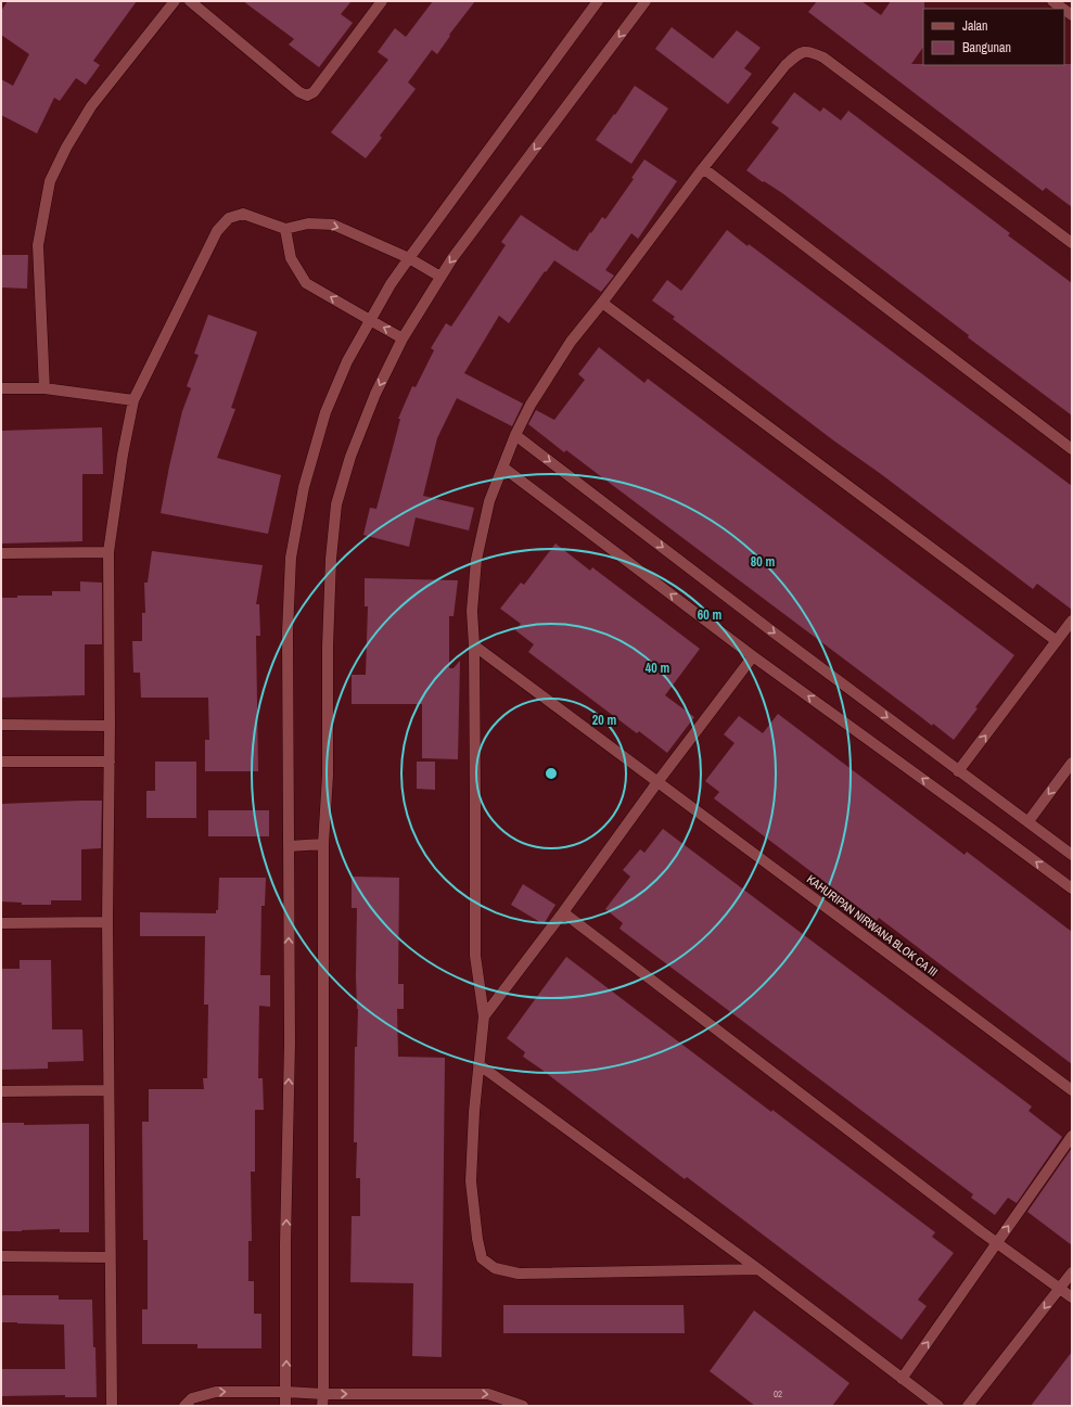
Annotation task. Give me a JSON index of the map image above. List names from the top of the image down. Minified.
{"streets":{"street":["KAHURIPAN NIRWANA BLOK CA III"]},"house_numbers":["02"],"legend":["Jalan","Bangunan"],"rings":["80 m","60 m","40 m","20 m"]}
